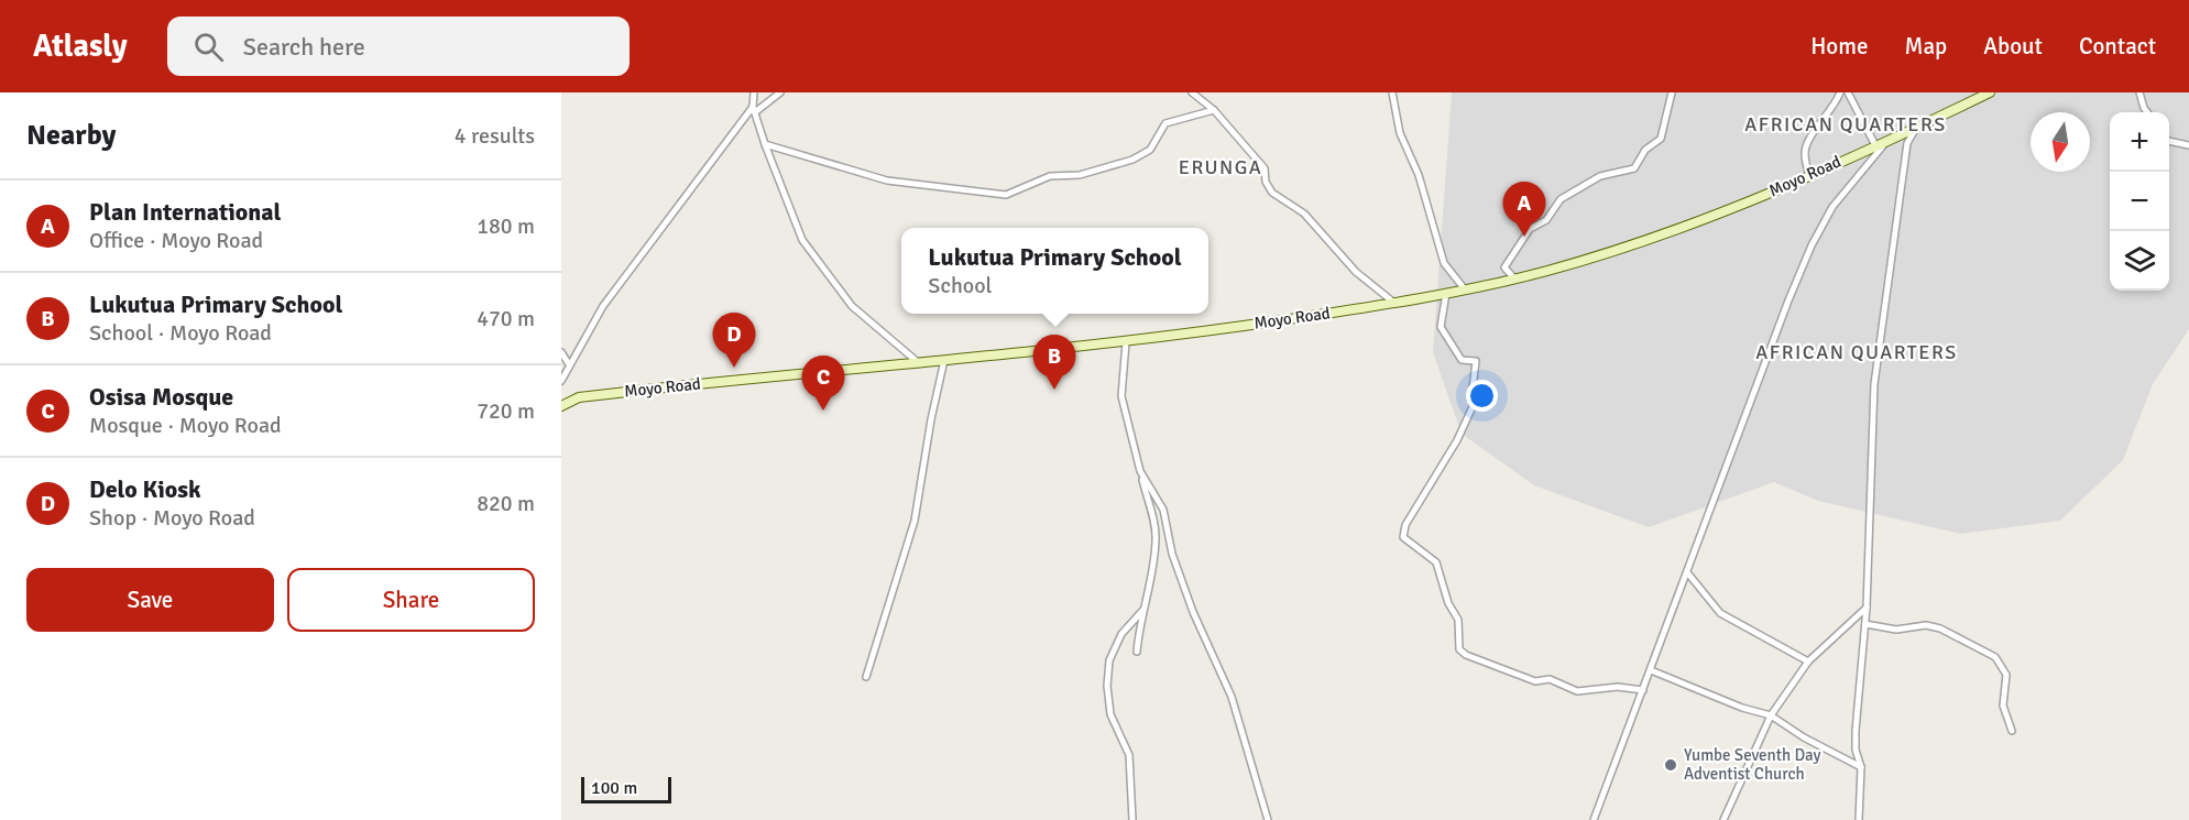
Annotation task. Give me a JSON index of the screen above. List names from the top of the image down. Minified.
{"streets":{"main road":["Moyo Road"]},"districts":["AFRICAN QUARTERS","ERUNGA","AFRICAN QUARTERS"],"places":["Yumbe Seventh Day Adventist Church"],"scale_bar":"100 m","north":"bottom","page":{"header":"Atlasly","search":"Search here","nav":["Home","Map","About","Contact"],"heading":["Nearby","4 results"],"map_buttons":["+","−"],"list":[{"mark":"A","name":"Plan International","note":"Office · Moyo Road","value":"180 m"},{"mark":"B","name":"Lukutua Primary School","note":"School · Moyo Road","value":"470 m"},{"mark":"C","name":"Osisa Mosque","note":"Mosque · Moyo Road","value":"720 m"},{"mark":"D","name":"Delo Kiosk","note":"Shop · Moyo Road","value":"820 m"}],"pins":["A","D","B","C"],"popup":["Lukutua Primary School","School"],"buttons":["Save","Share"],"scale":"100 m"}}
